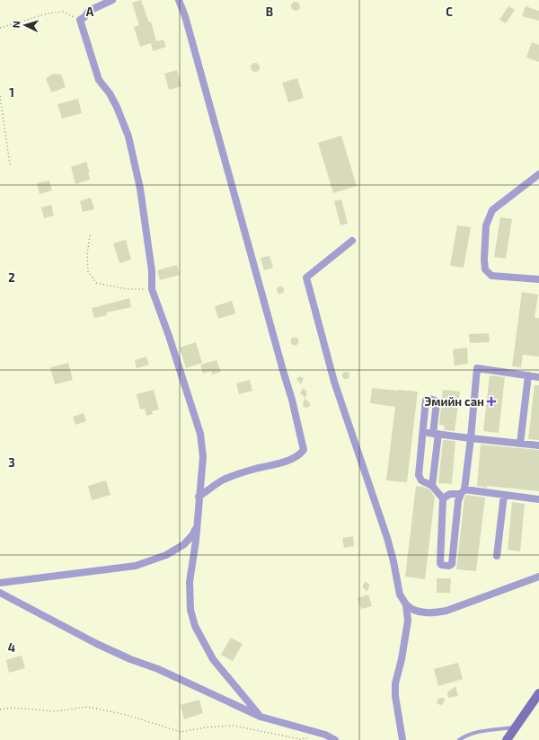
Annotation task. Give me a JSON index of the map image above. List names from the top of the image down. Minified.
{"places":{"health":["Эмийн сан"]},"north":"left","grid":{"columns":["A","B","C"],"rows":["1","2","3","4"]}}
